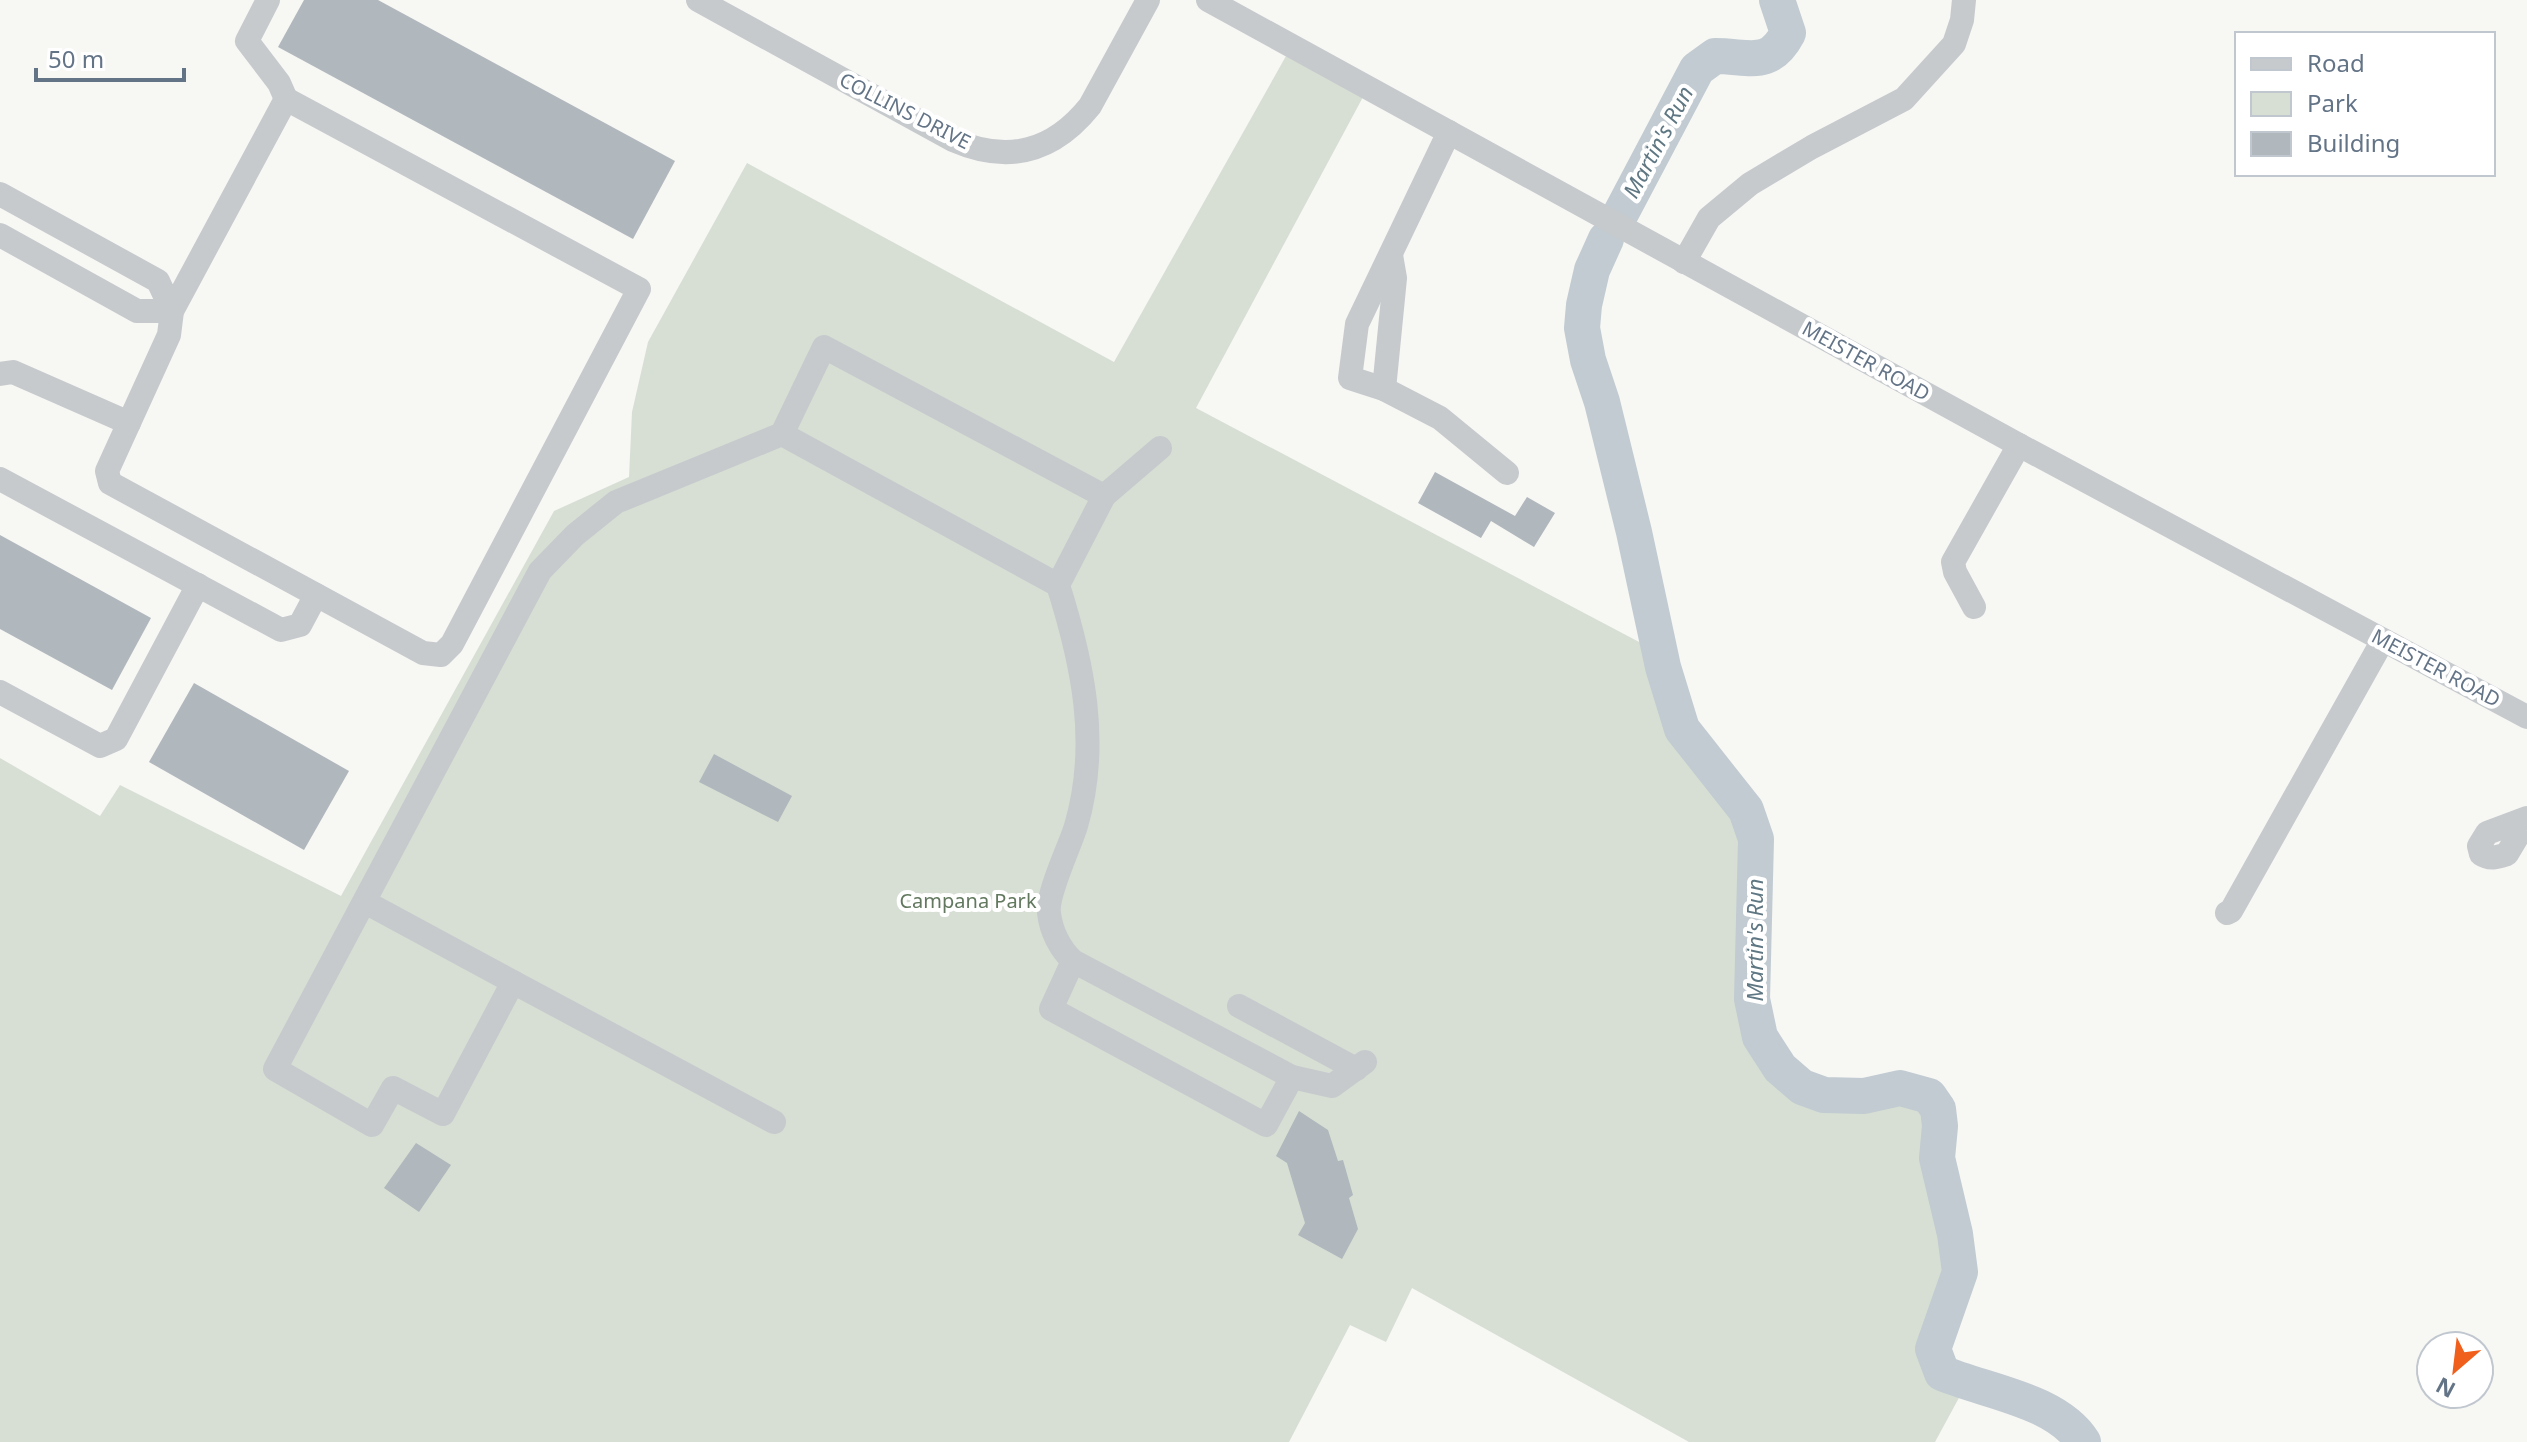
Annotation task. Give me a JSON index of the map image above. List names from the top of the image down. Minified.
{"streets":{"street":["COLLINS DRIVE","MEISTER ROAD"]},"water":["Martin's Run"],"parks":["Campana Park"],"legend":["Road","Park","Building"],"scale_bar":"50 m","north":"bottom left"}
